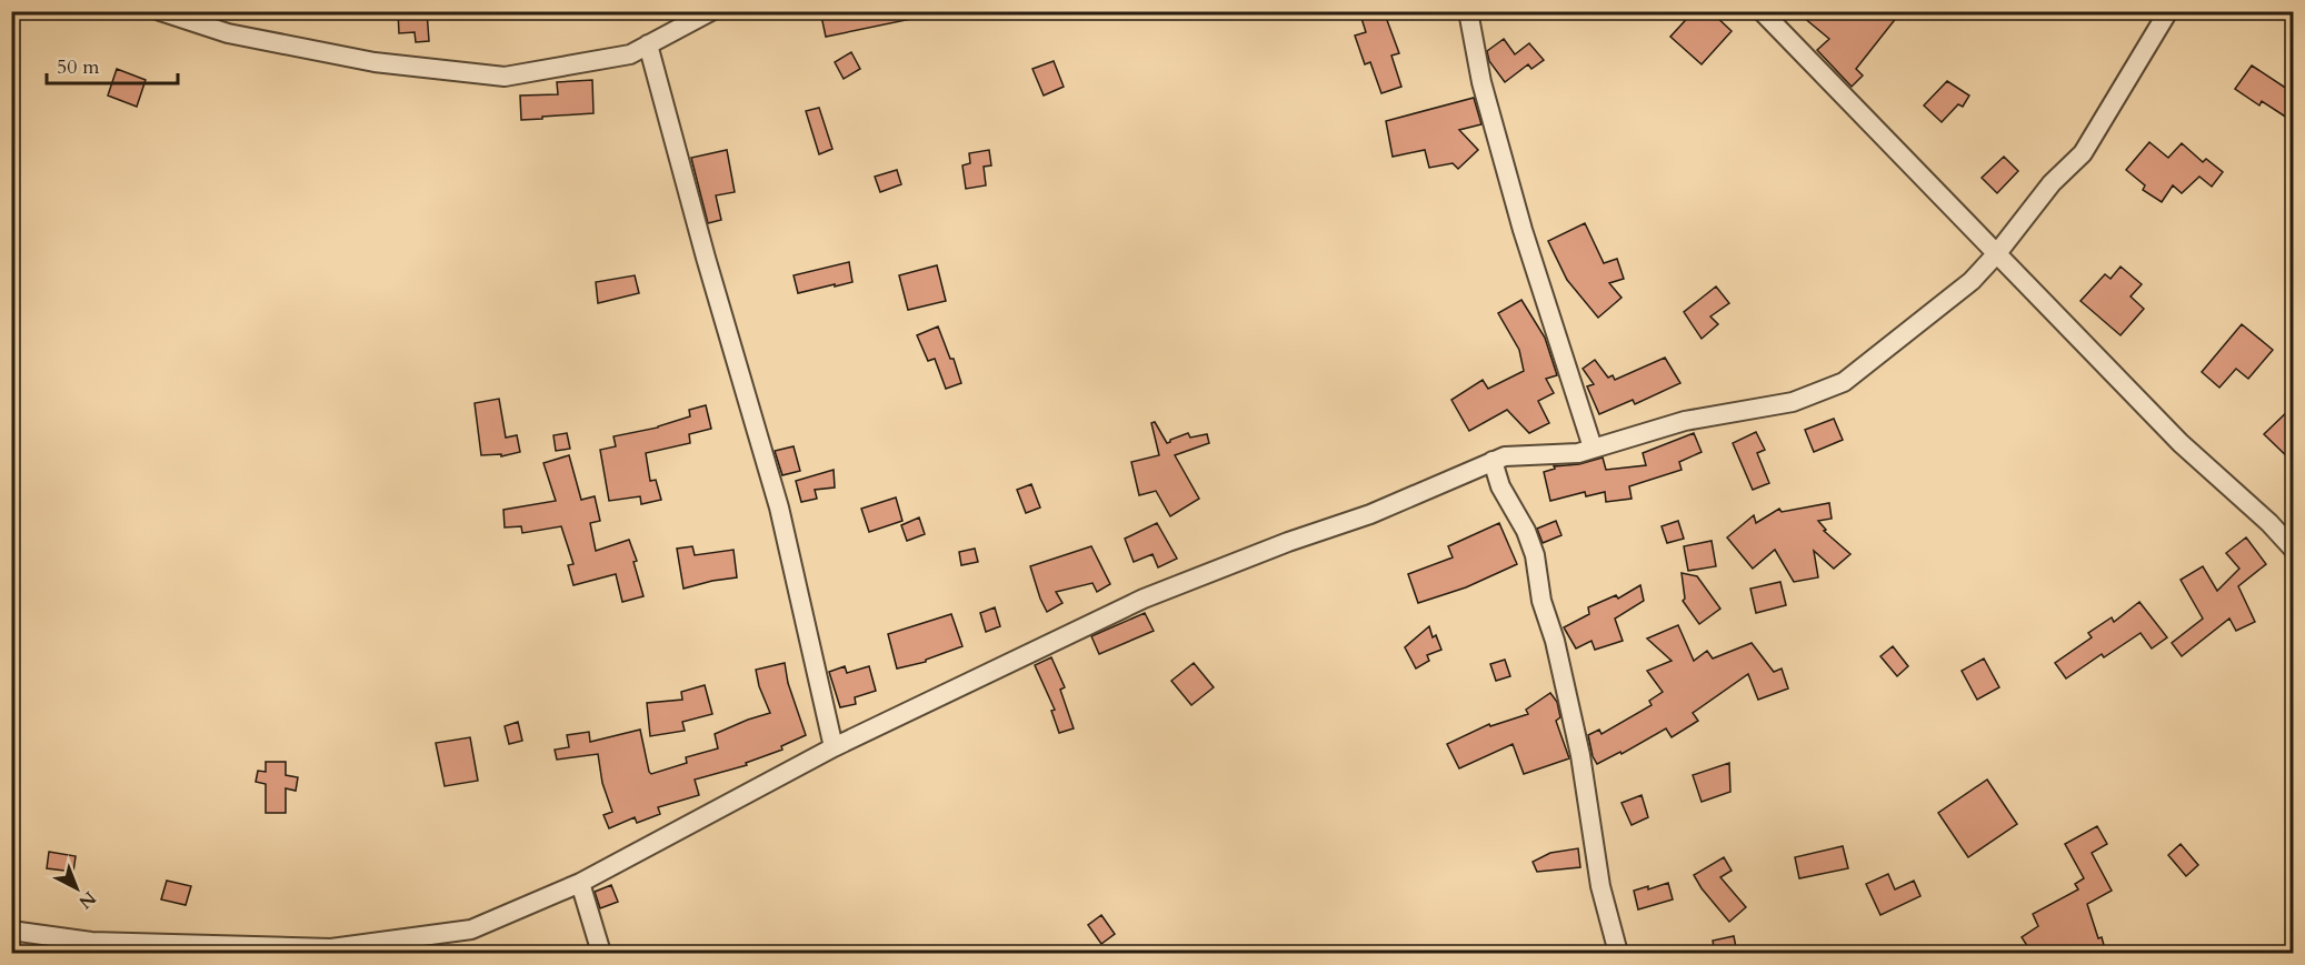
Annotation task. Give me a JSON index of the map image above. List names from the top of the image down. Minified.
{"scale_bar":"50 m","north":"bottom right"}
